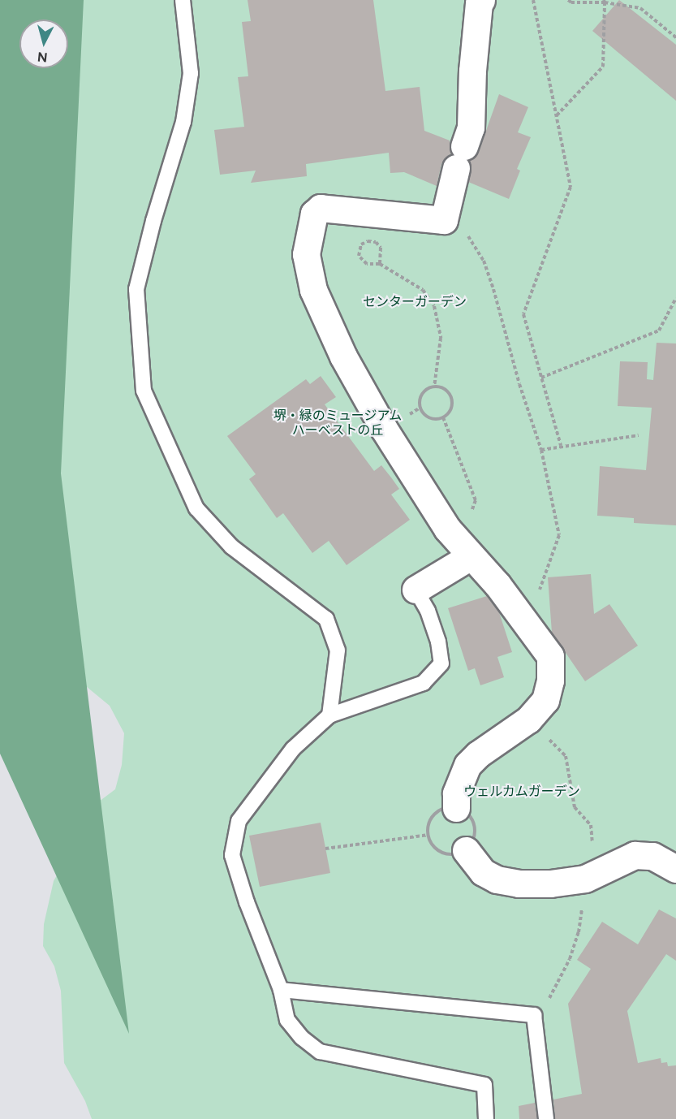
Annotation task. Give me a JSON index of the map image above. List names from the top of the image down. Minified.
{"parks":["センターガーデン","堺・緑のミュージアム ハーベストの丘","ウェルカムガーデン"],"north":"bottom"}
